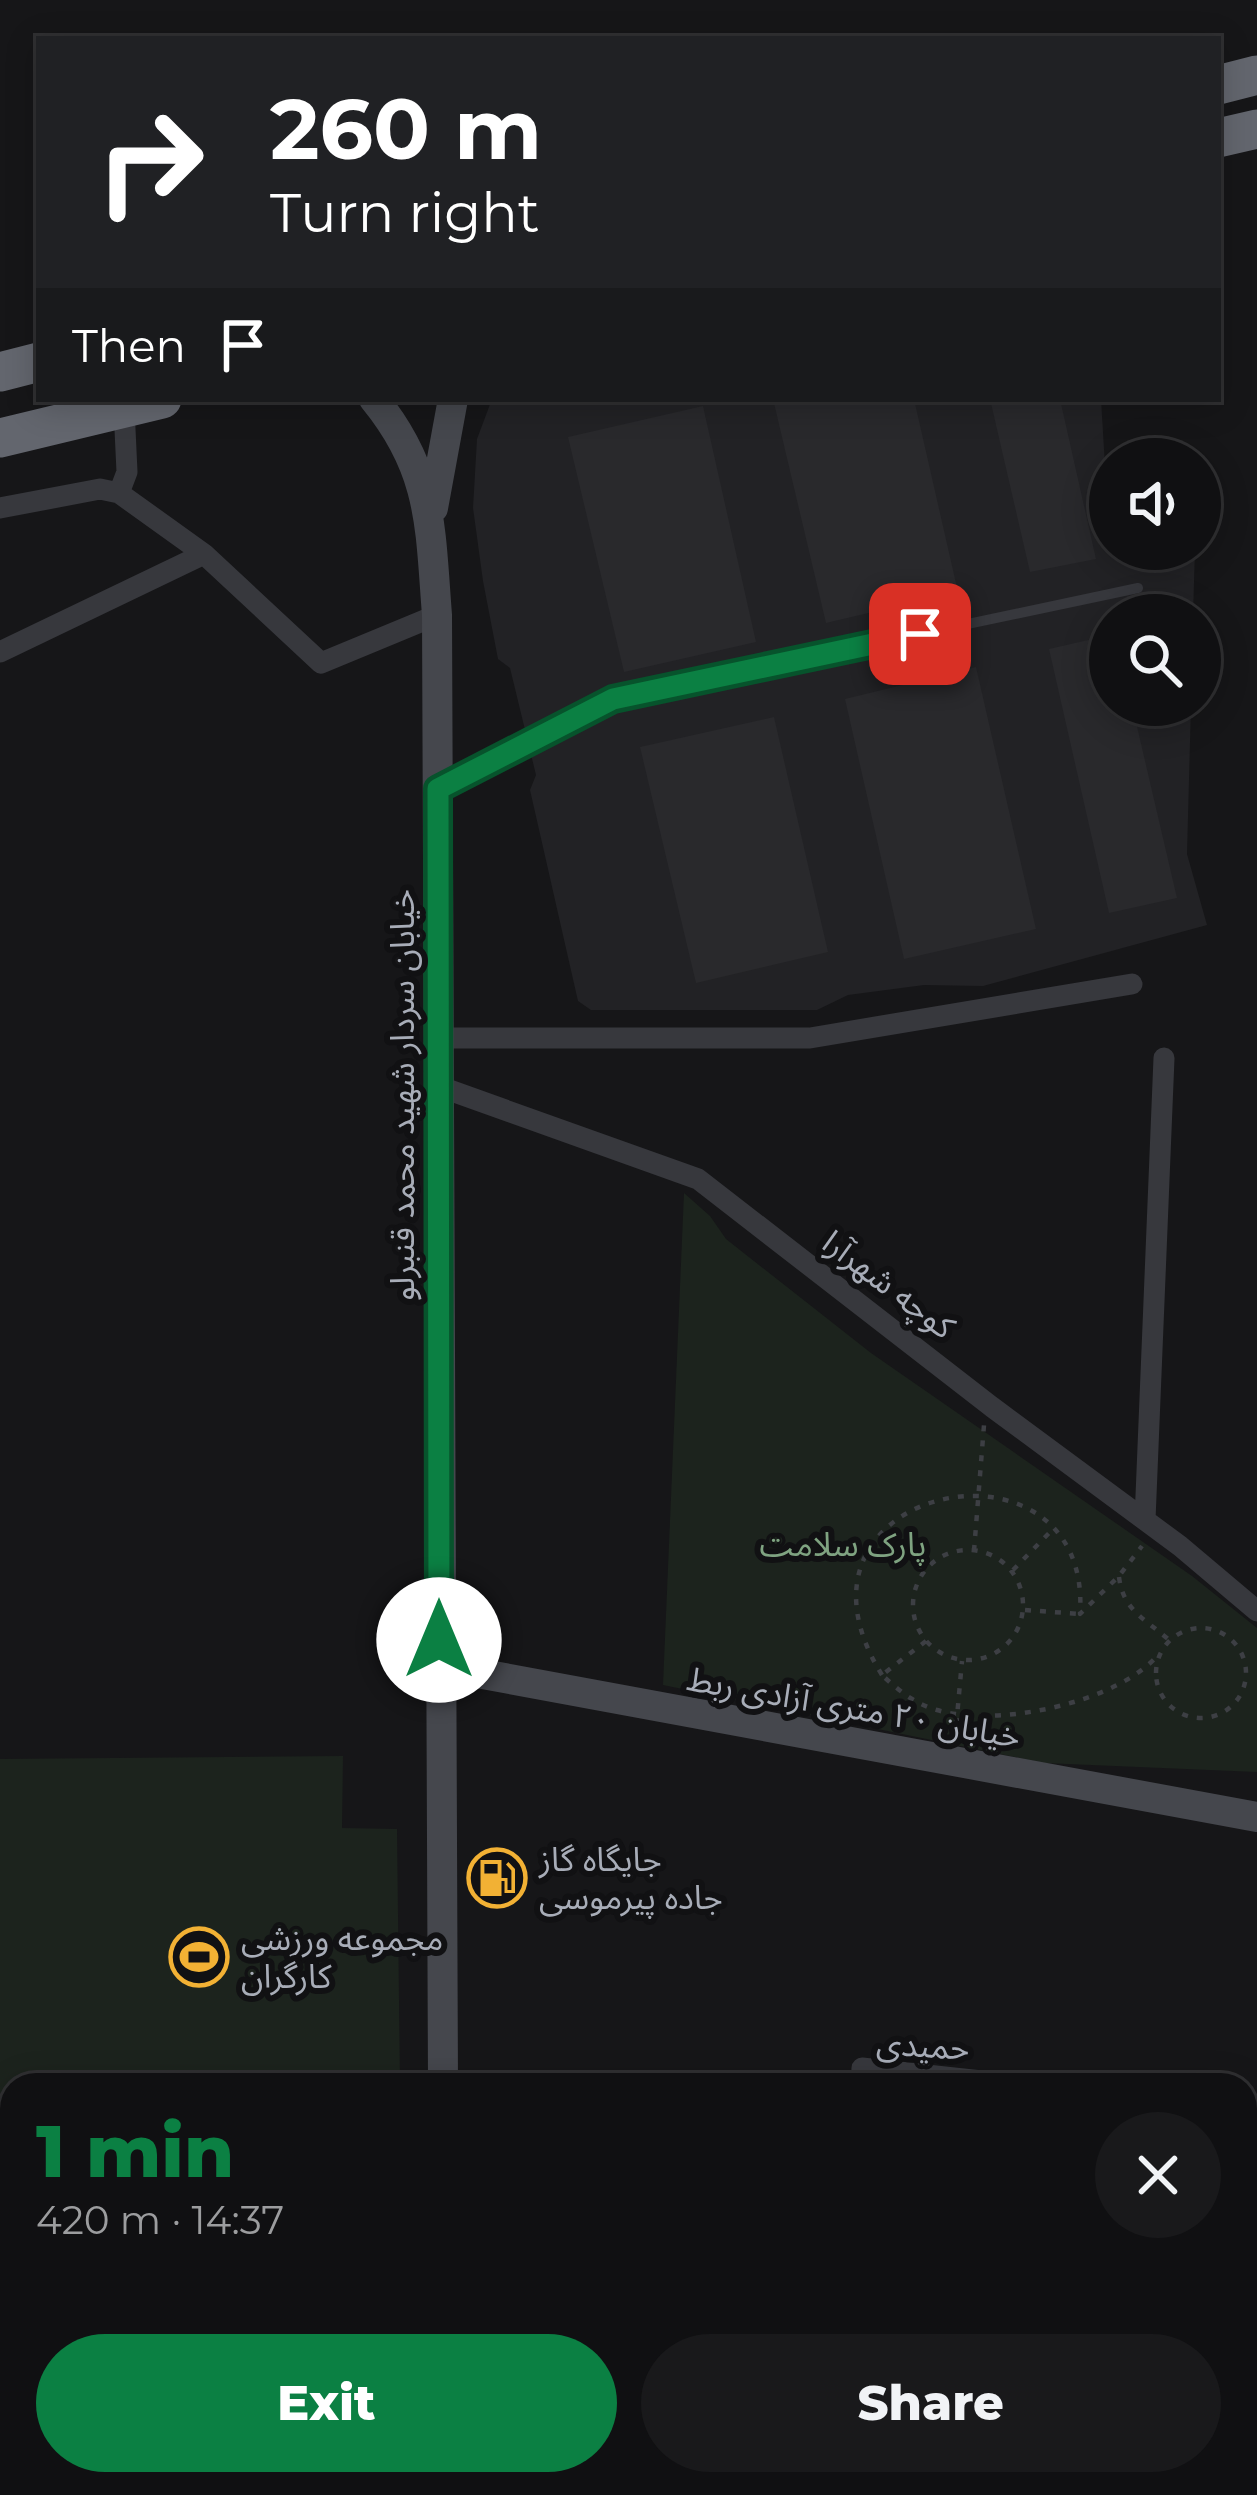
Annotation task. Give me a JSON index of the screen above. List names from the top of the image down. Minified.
{"streets":{"main road":["خیابان سردار شهید محمد قنبرلو","خیابان ۲۰ متری آزادی ربط"],"street":["کوچه شهرآرا","حمیدی"]},"crossings":[["خیابان سردار شهید محمد قنبرلو","کوچه شهرآرا"],["خیابان سردار شهید محمد قنبرلو","خیابان ۲۰ متری آزادی ربط"]],"parks":["پارک سلامت"],"places":{"fuel station":["جایگاه گاز جاده پیرموسی"],"sports":["مجموعه ورزشی کارگران"]},"page":{"turn":["260 m","Turn right"],"then":"Then","heading":["1 min","420 m · 14:37"],"buttons":["Exit","Share"]}}
